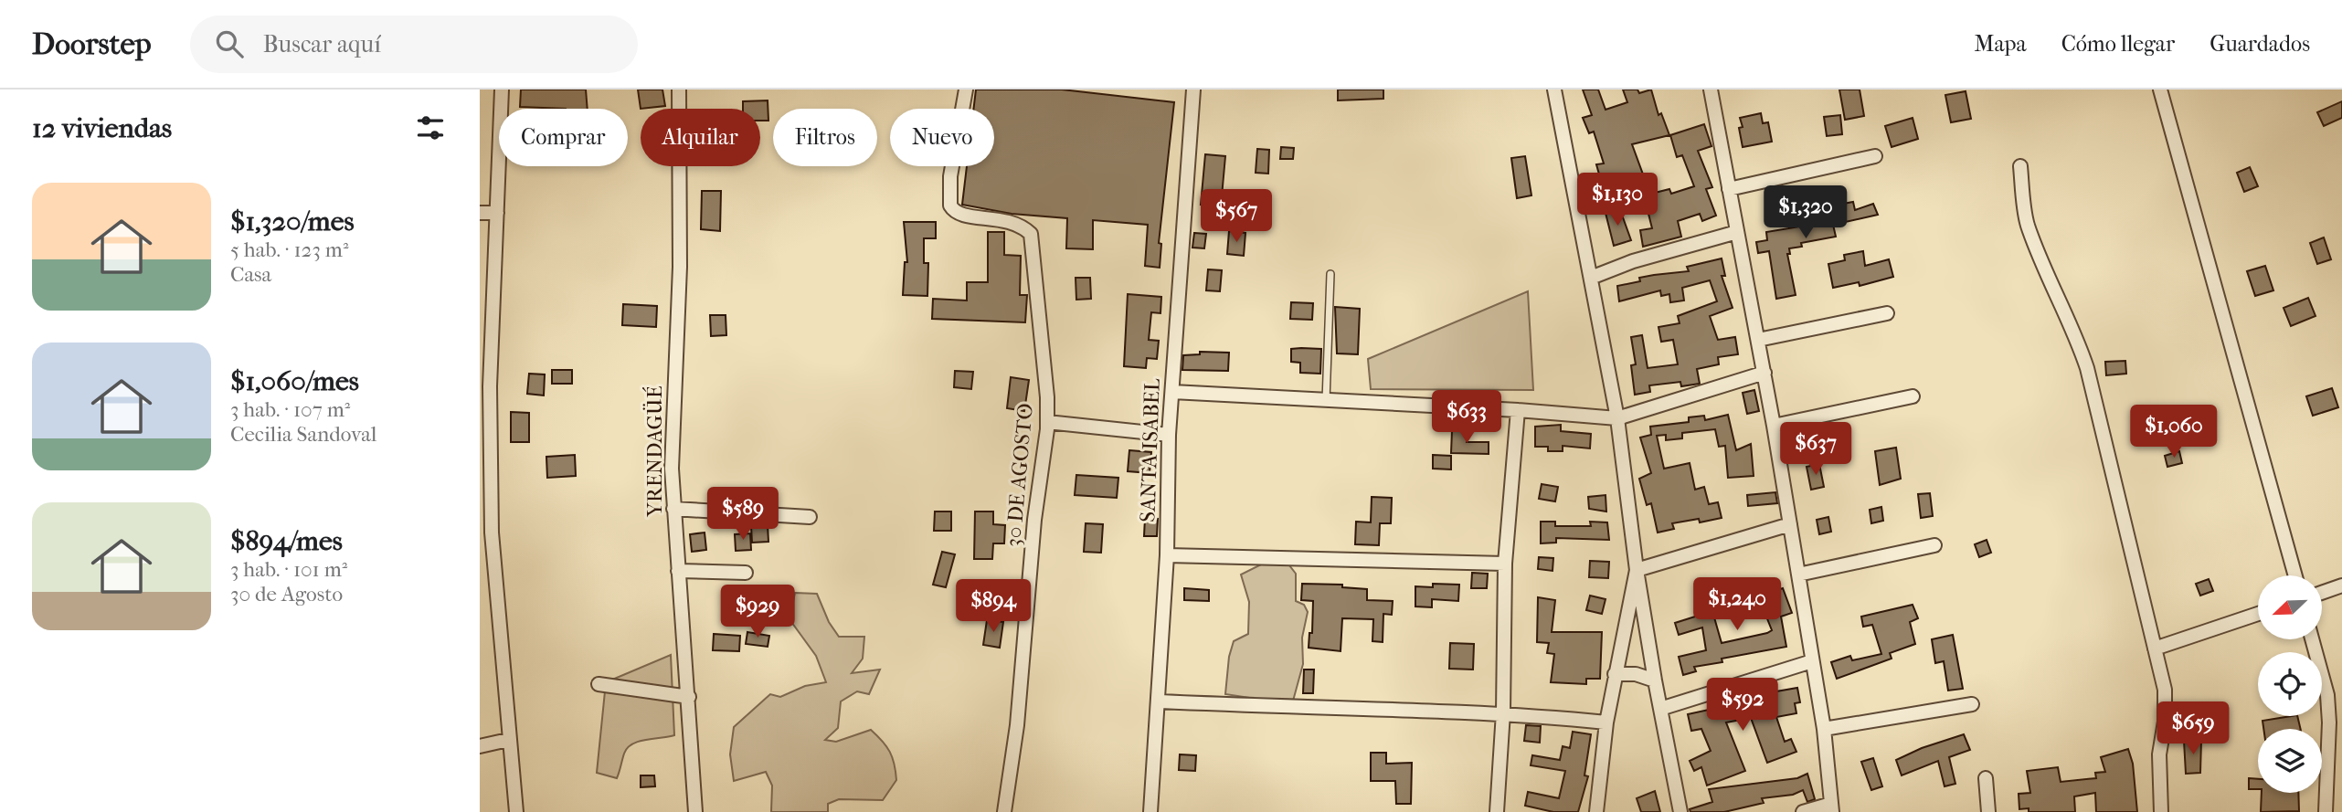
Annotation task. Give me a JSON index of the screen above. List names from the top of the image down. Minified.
{"streets":{"street":["SANTA ISABEL","YRENDAGÜÉ","30 DE AGOSTO"]},"north":"bottom left","page":{"header":"Doorstep","search":"Buscar aquí","nav":["Mapa","Cómo llegar","Guardados"],"heading":"12 viviendas","chip":["Comprar","Alquilar","Filtros","Nuevo"],"list":[{"name":"$1,320/mes","note":"5 hab. · 123 m² · Casa"},{"name":"$1,060/mes","note":"3 hab. · 107 m² · Cecilia Sandoval"},{"name":"$894/mes","note":"3 hab. · 101 m² · 30 de Agosto"}],"price":["$1,130","$1,320","$567","$633","$1,060","$637","$589","$1,240","$894","$929","$592","$659"]}}
